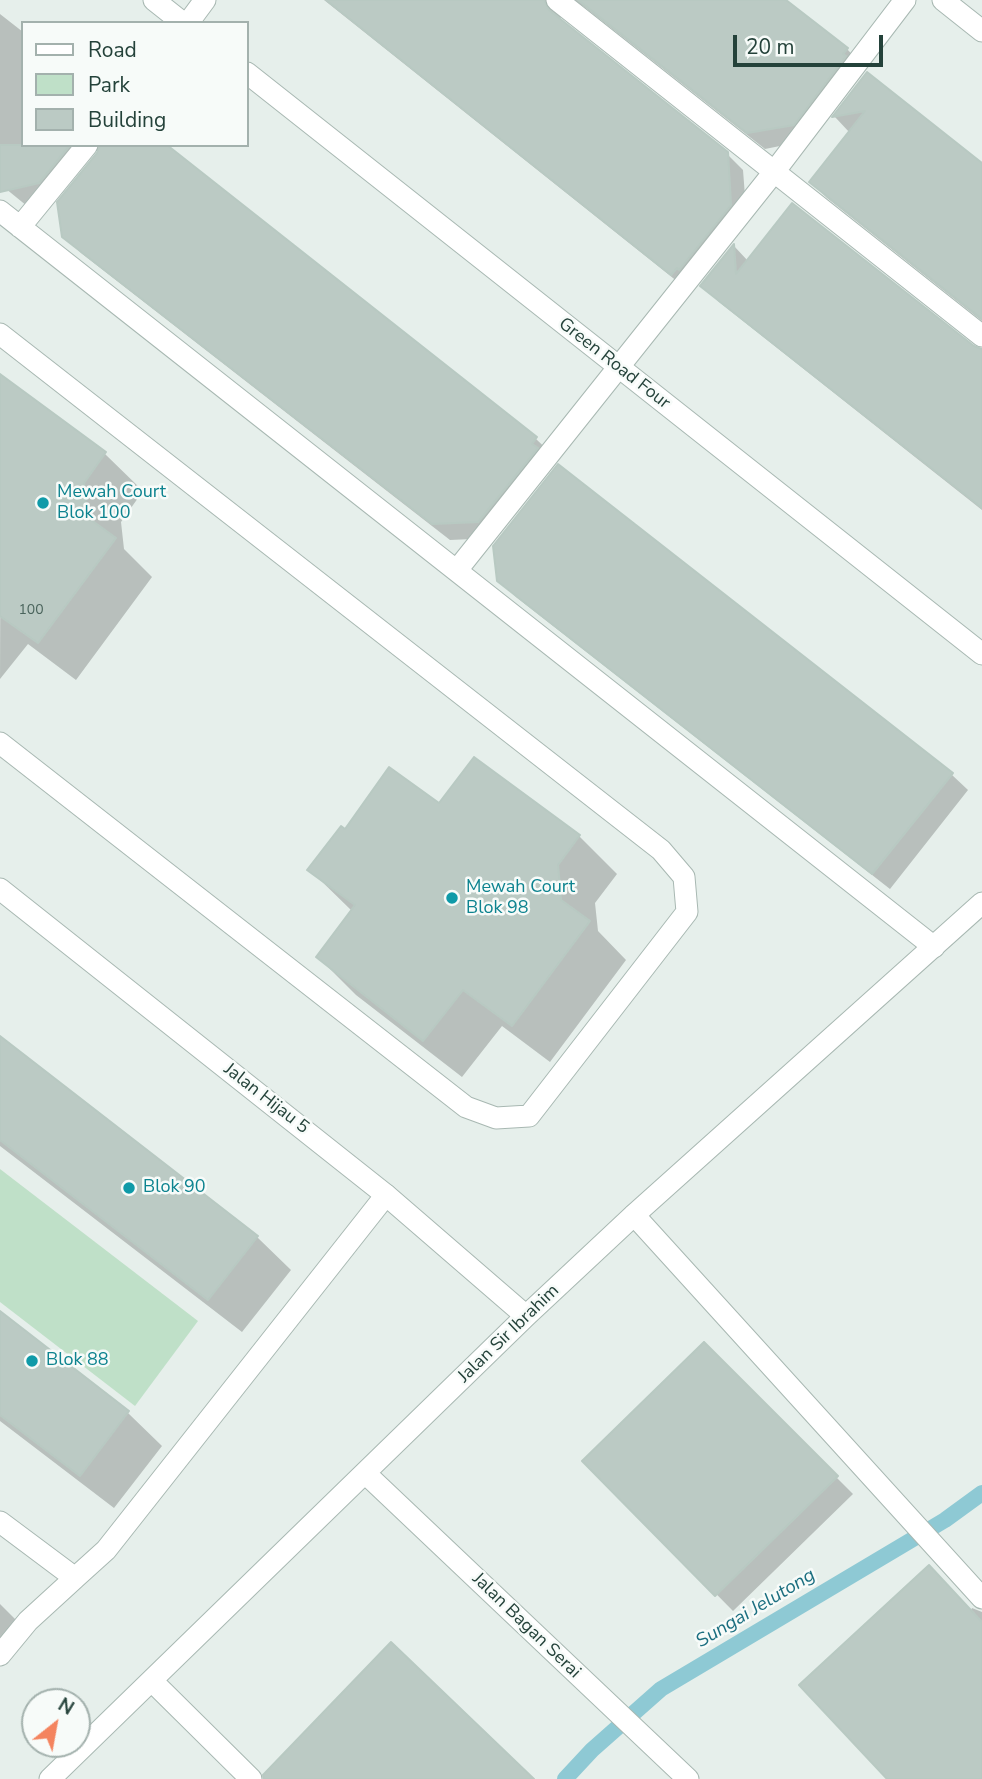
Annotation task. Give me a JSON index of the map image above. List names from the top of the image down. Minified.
{"streets":{"street":["Green Road Four","Jalan Hijau 5","Jalan Sir Ibrahim","Jalan Bagan Serai"]},"crossings":[["Jalan Hijau 5","Jalan Sir Ibrahim"],["Jalan Sir Ibrahim","Jalan Bagan Serai"]],"water":["Sungai Jelutong"],"places":["Mewah Court Blok 100","Mewah Court Blok 98","Blok 90","Blok 88"],"house_numbers":["100"],"legend":["Road","Park","Building"],"scale_bar":"20 m","north":"top right"}
